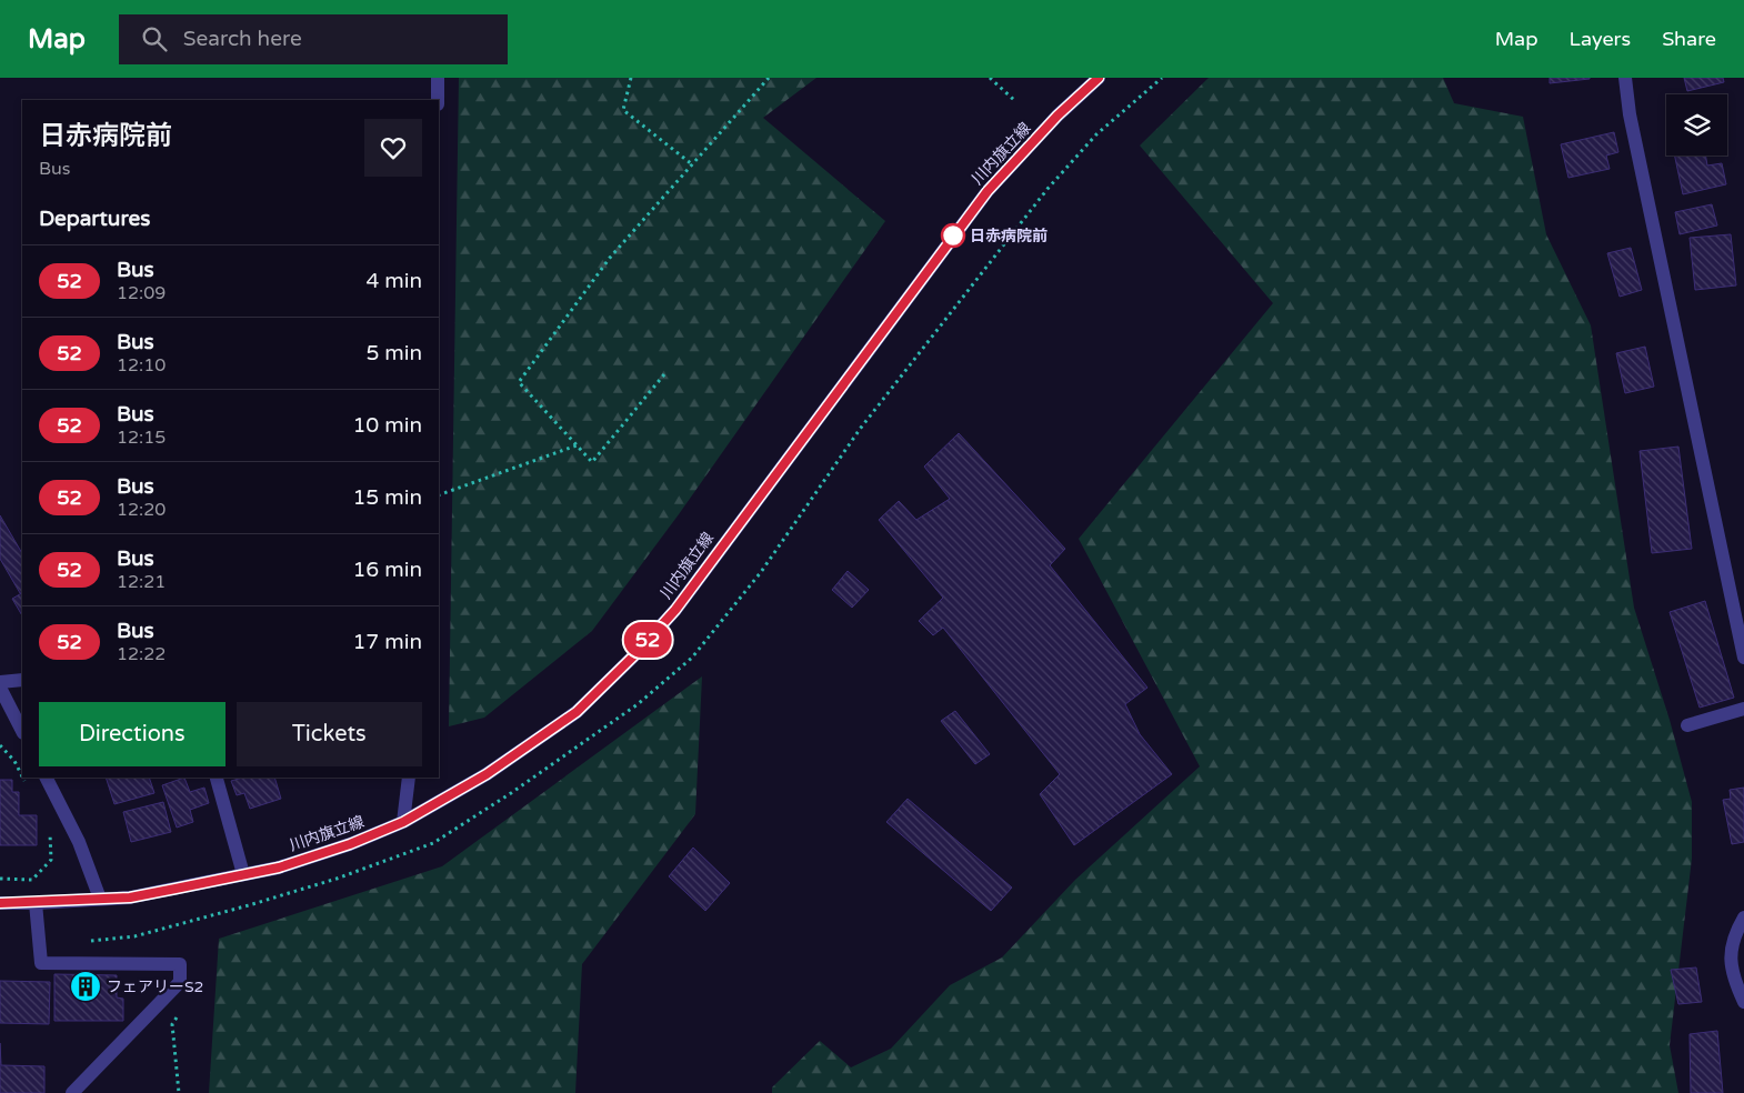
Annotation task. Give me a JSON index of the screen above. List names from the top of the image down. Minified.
{"streets":{"street":["川内旗立線"]},"places":{"other":["日赤病院前"],"building":["フェアリーS2"]},"lines":["bus line 52"],"page":{"header":"Map","search":"Search here","nav":["Map","Layers","Share"],"on_map":"52","heading":[["日赤病院前","Bus"],"Departures"],"list":[{"mark":"52","name":"Bus","note":"12:09","value":"4 min"},{"mark":"52","name":"Bus","note":"12:10","value":"5 min"},{"mark":"52","name":"Bus","note":"12:15","value":"10 min"},{"mark":"52","name":"Bus","note":"12:20","value":"15 min"},{"mark":"52","name":"Bus","note":"12:21","value":"16 min"},{"mark":"52","name":"Bus","note":"12:22","value":"17 min"}],"buttons":["Directions","Tickets"]}}
